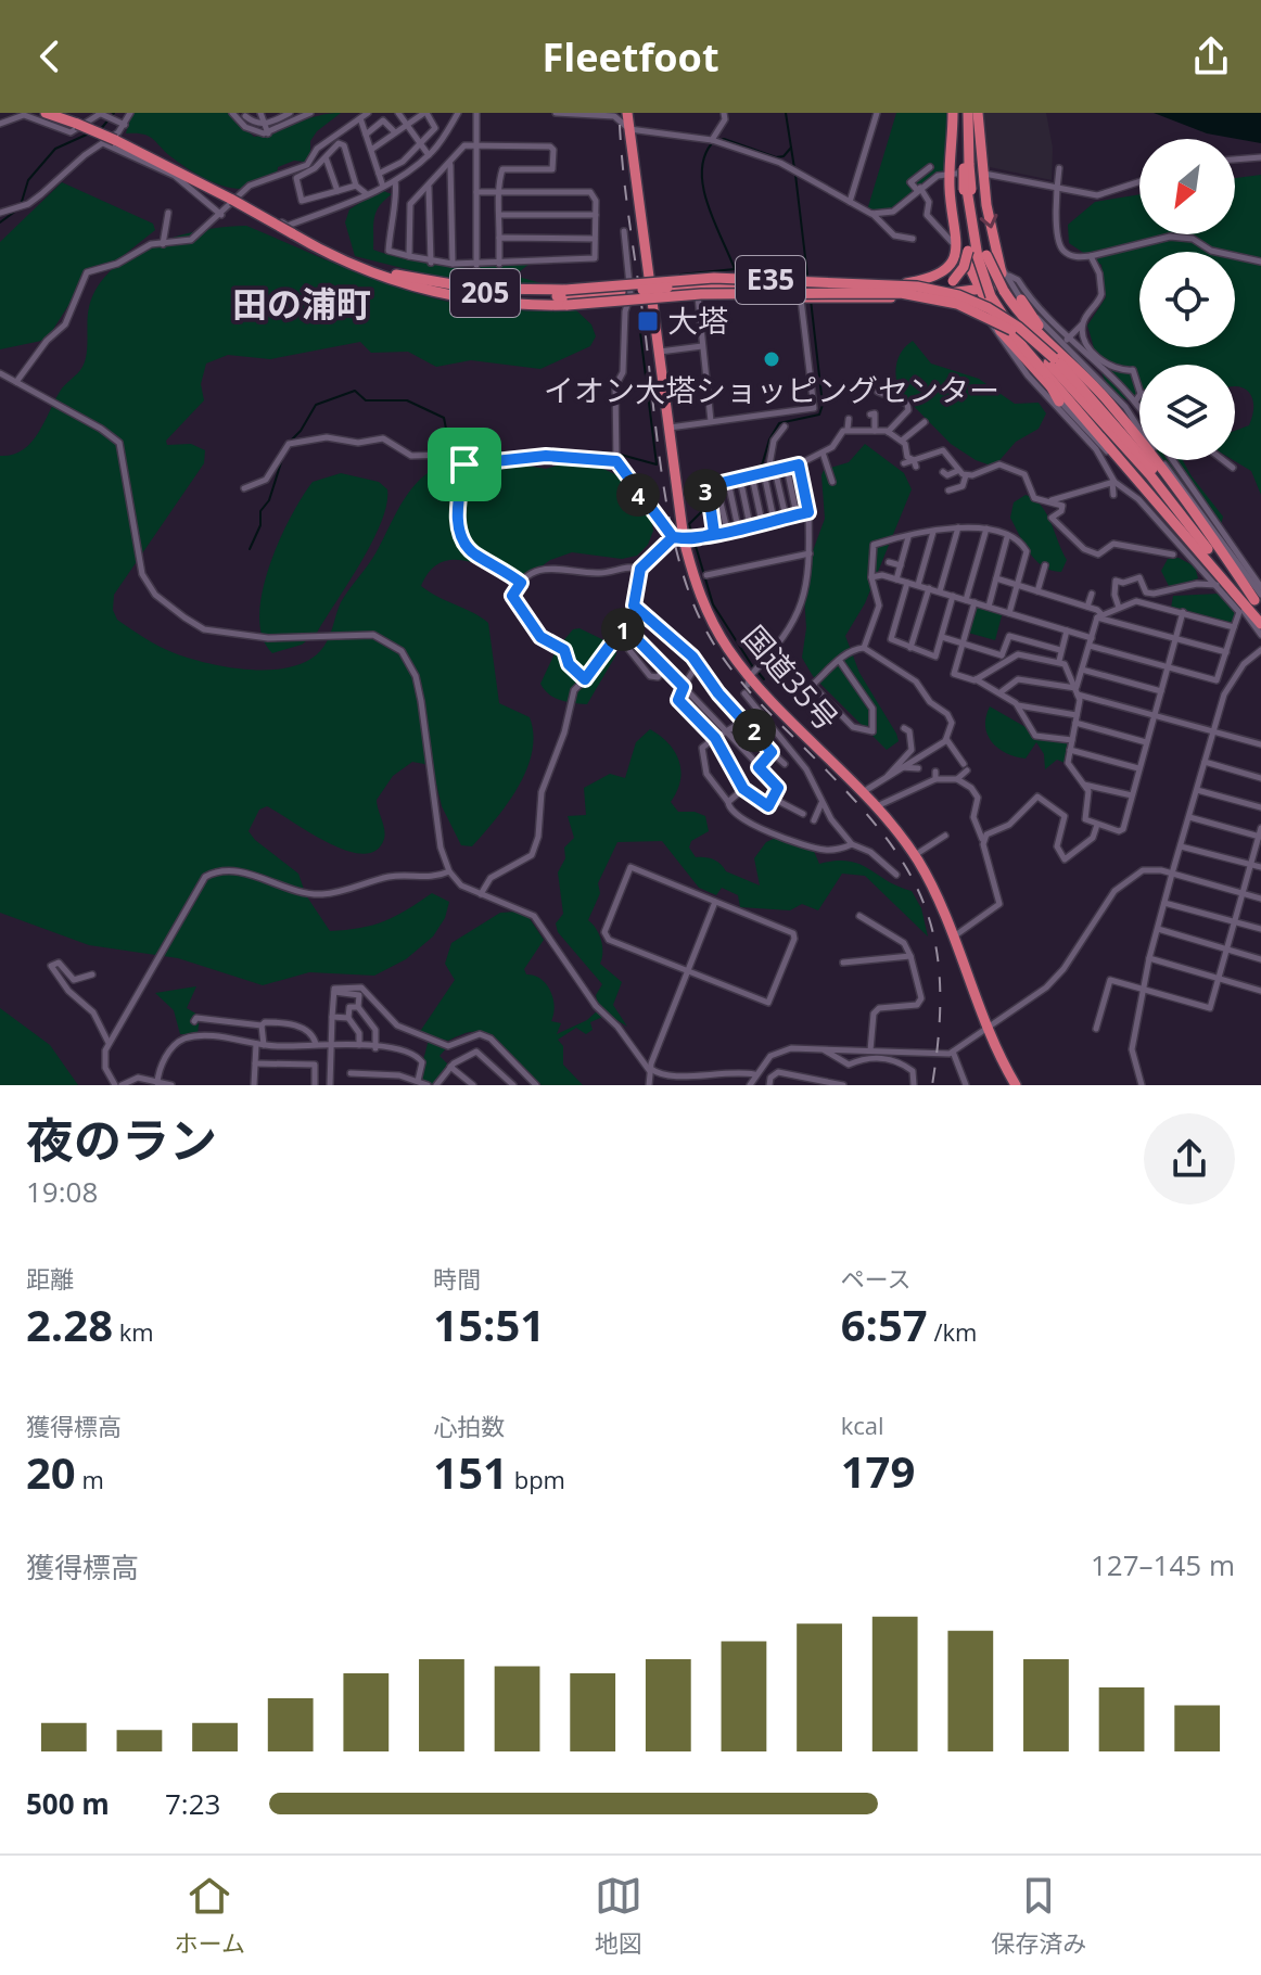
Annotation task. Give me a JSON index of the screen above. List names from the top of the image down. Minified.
{"streets":{"highway":["E35","205","国道35号"]},"crossings":[["E35","205"],["205","国道35号"]],"districts":["田の浦町"],"places":{"transit":["大塔"],"other":["イオン大塔ショッピングセンター"]},"north":"bottom left","page":{"header":"Fleetfoot","pins":["3","4","1","2"],"heading":["夜のラン","19:08"],"stats":[["距離","2.28 km"],["時間","15:51"],["ペース","6:57 /km"],["獲得標高","20 m"],["心拍数","151 bpm"],["kcal","179"]],"chart":["獲得標高","127–145 m"],"list":[{"name":"500 m","note":"7:23"}],"tabs":["ホーム","地図","保存済み"]}}
